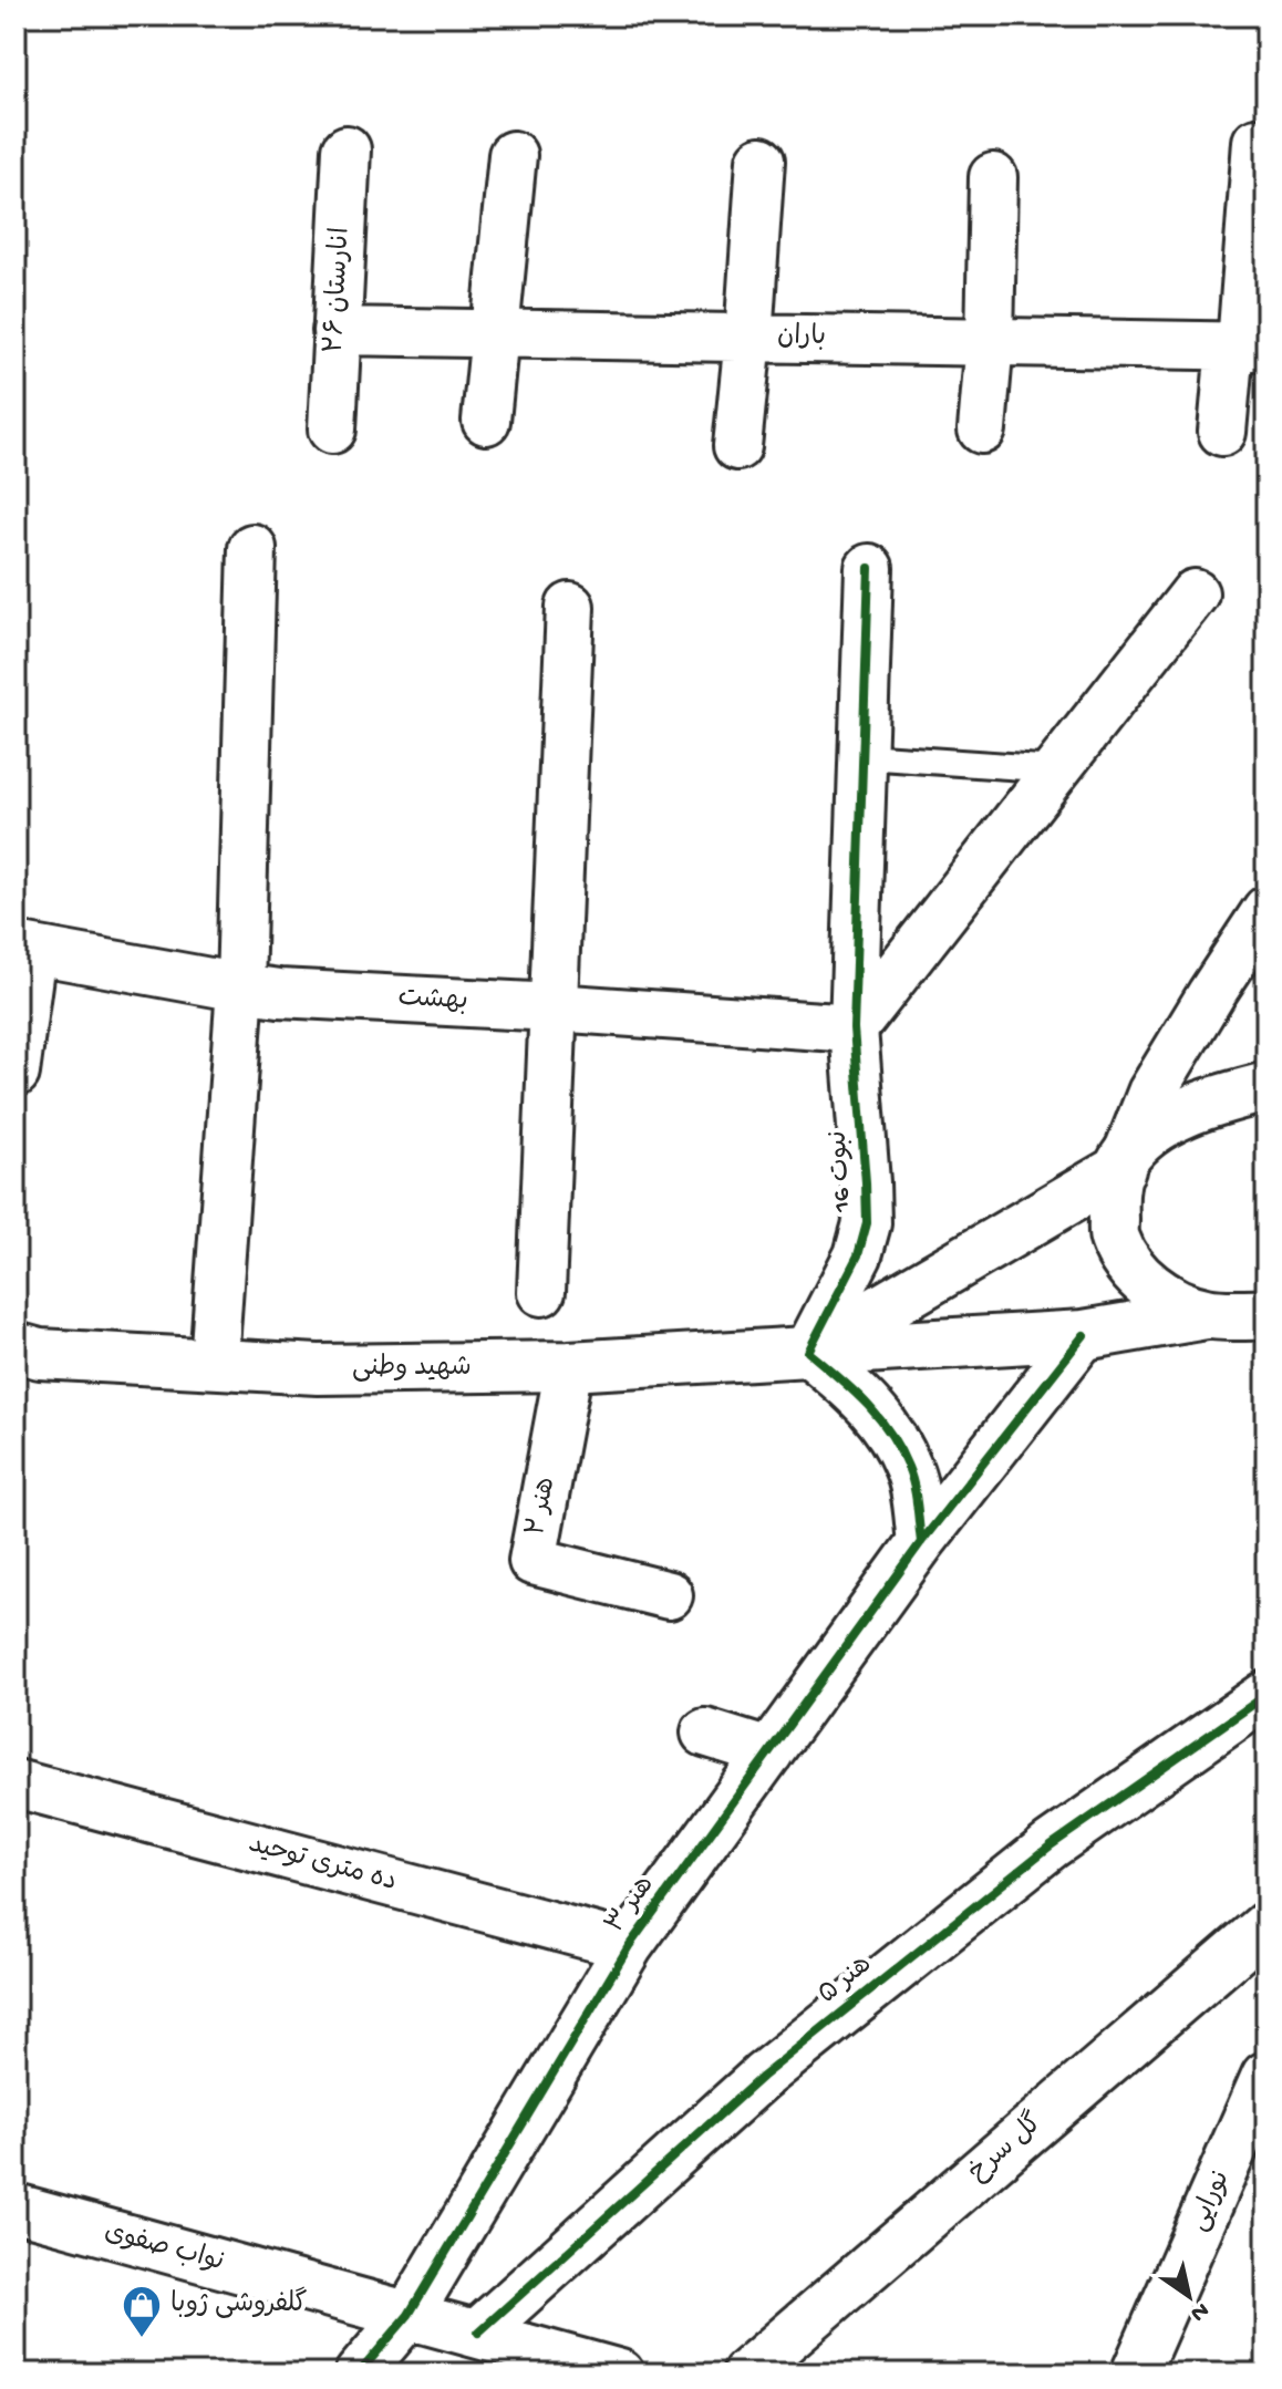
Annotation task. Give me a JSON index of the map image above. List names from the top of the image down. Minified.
{"streets":{"main road":["شهید وطنی"],"street":["انارستان ۲۶","باران","بهشت","نبوت 16","هنر ۲","ده متری توحید","هنر ۳","هنر ۵","گل سرخ","نورایی","نواب صفوی"]},"crossings":[["انارستان ۲۶","باران"],["بهشت","نبوت 16"],["نبوت 16","شهید وطنی"],["شهید وطنی","هنر ۲"],["شهید وطنی","هنر ۳"],["ده متری توحید","هنر ۳"],["هنر ۳","نواب صفوی"],["هنر ۵","نواب صفوی"]],"places":{"shop":["گلفروشی ژوبا"]},"north":"bottom right"}
